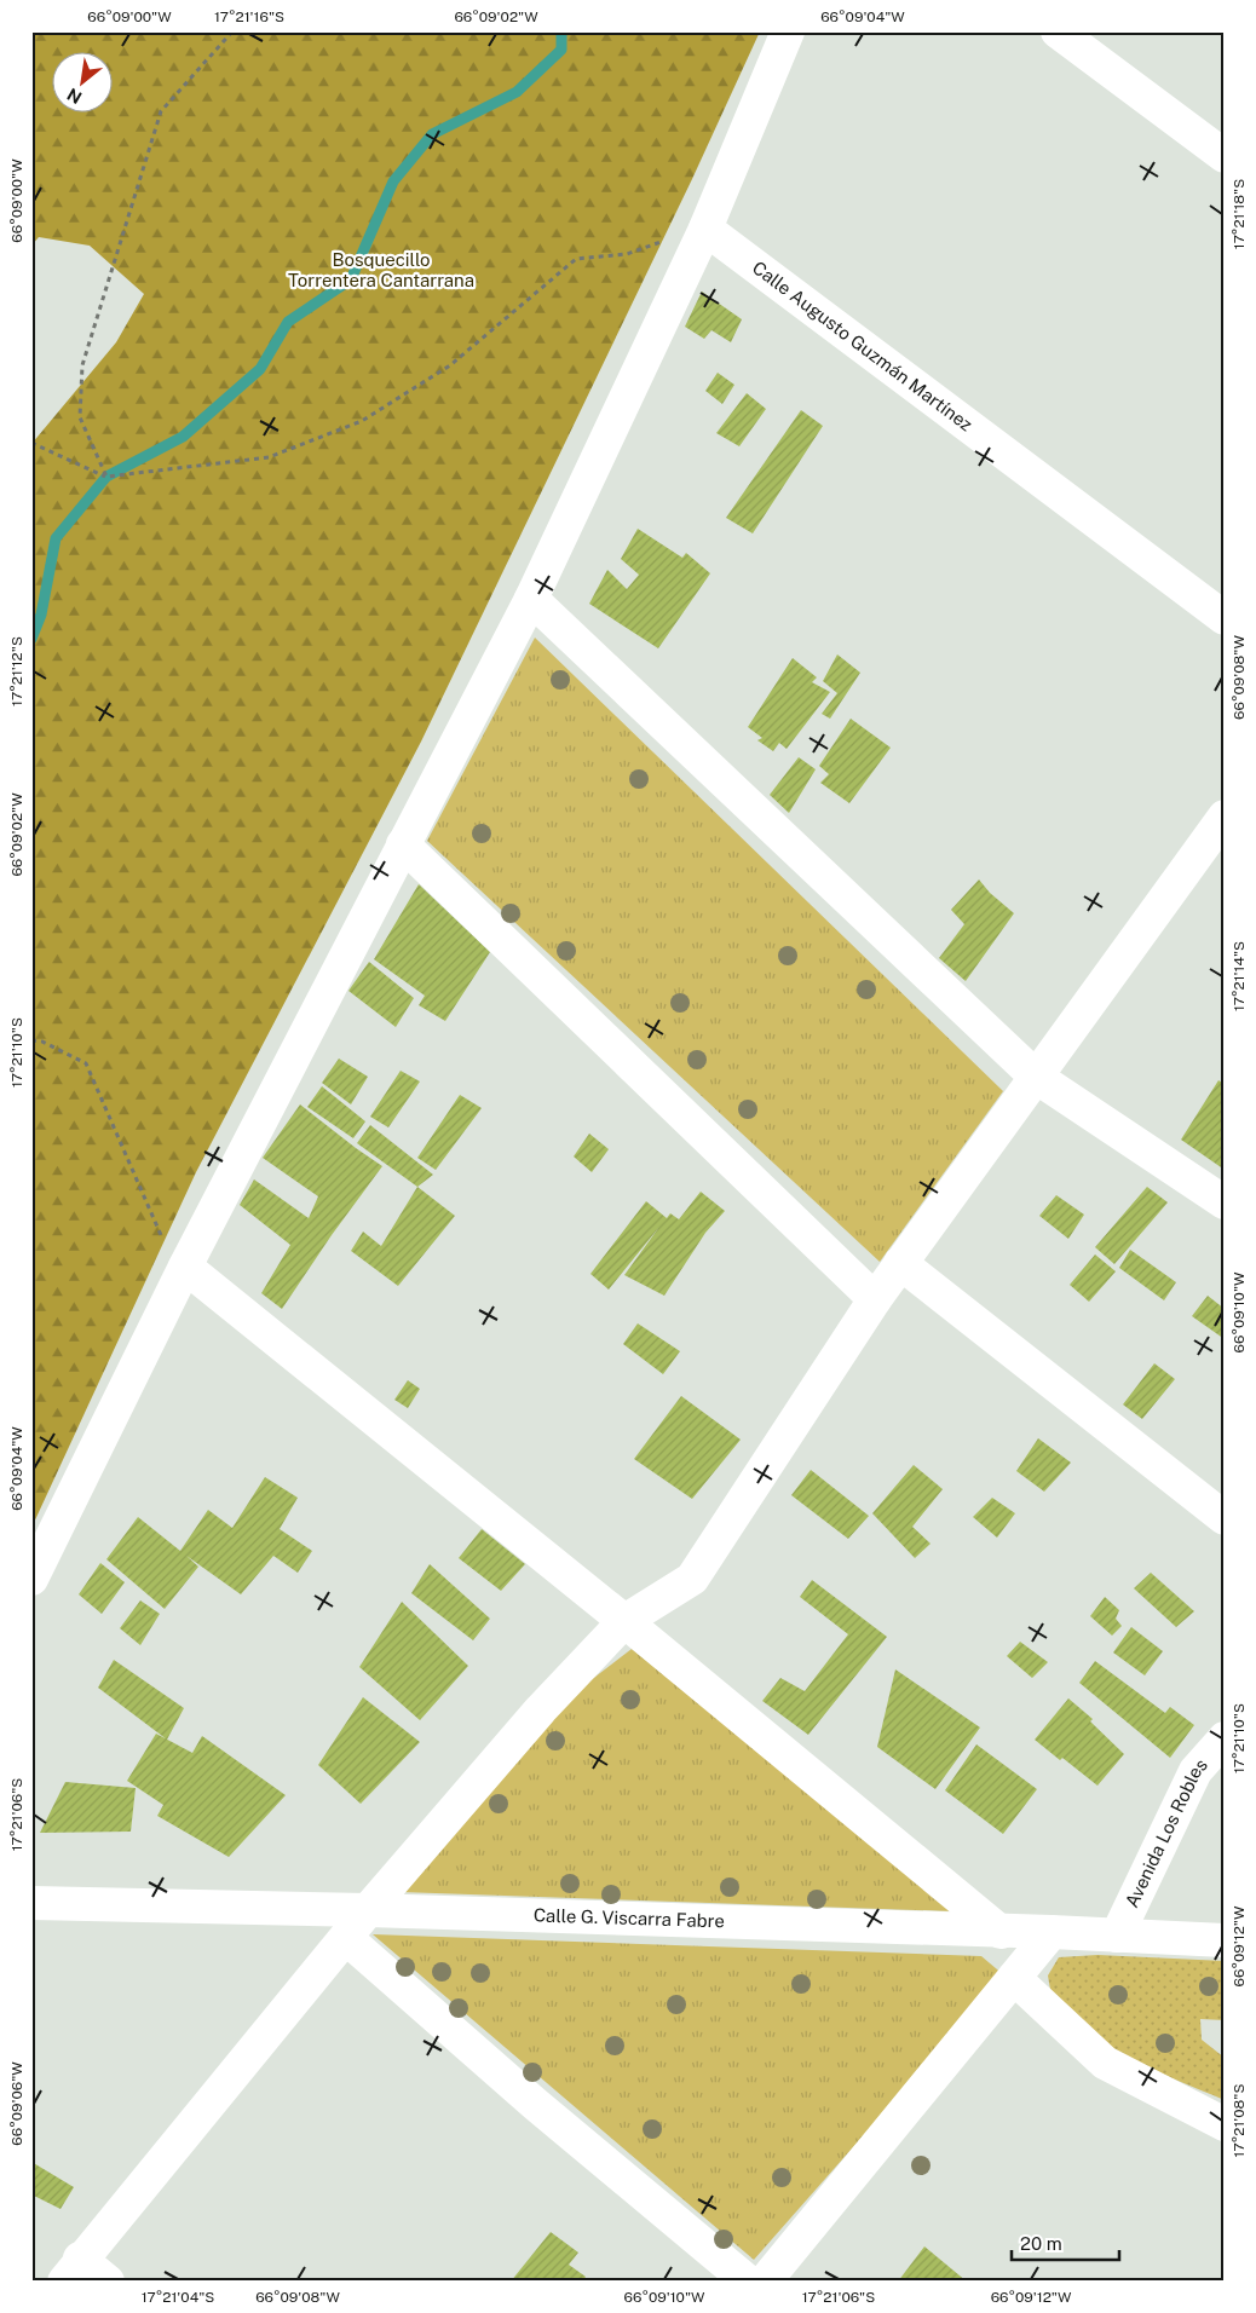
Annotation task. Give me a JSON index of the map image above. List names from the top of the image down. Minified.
{"streets":{"street":["Calle Augusto Guzmán Martínez","Avenida Los Robles","Calle G. Viscarra Fabre"]},"crossings":[["Avenida Los Robles","Calle G. Viscarra Fabre"]],"parks":["Bosquecillo Torrentera Cantarrana"],"scale_bar":"20 m","north":"bottom left","coordinates":["66°09'00\"W","17°21'16\"S","66°09'02\"W","66°09'04\"W","17°21'18\"S","17°21'12\"S","66°09'08\"W","17°21'14\"S","17°21'10\"S","66°09'10\"W","17°21'06\"S","66°09'12\"W","66°09'06\"W","17°21'08\"S","17°21'04\"S"]}
